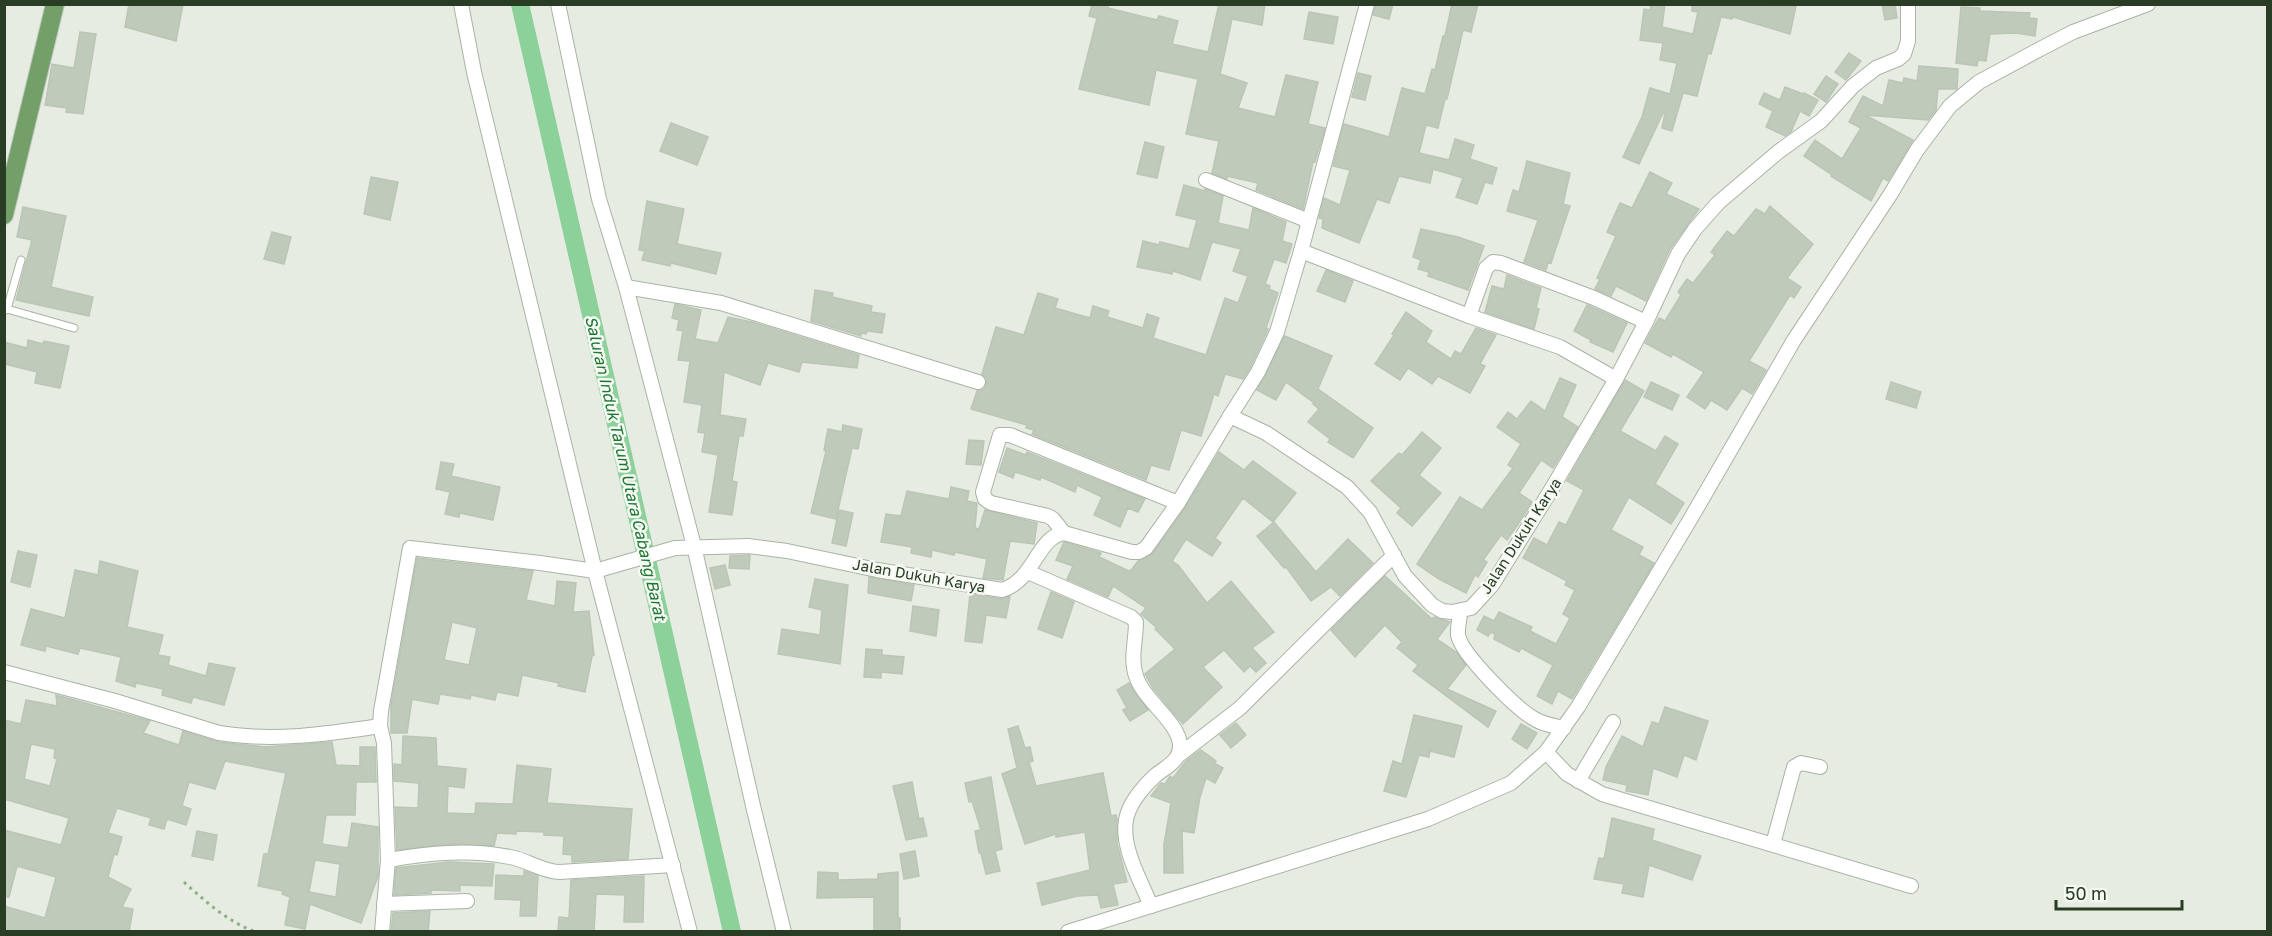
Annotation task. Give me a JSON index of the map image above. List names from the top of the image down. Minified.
{"streets":{"street":["Jalan Dukuh Karya"]},"water":["Saluran Induk Tarum Utara Cabang Barat"],"scale_bar":"50 m"}
